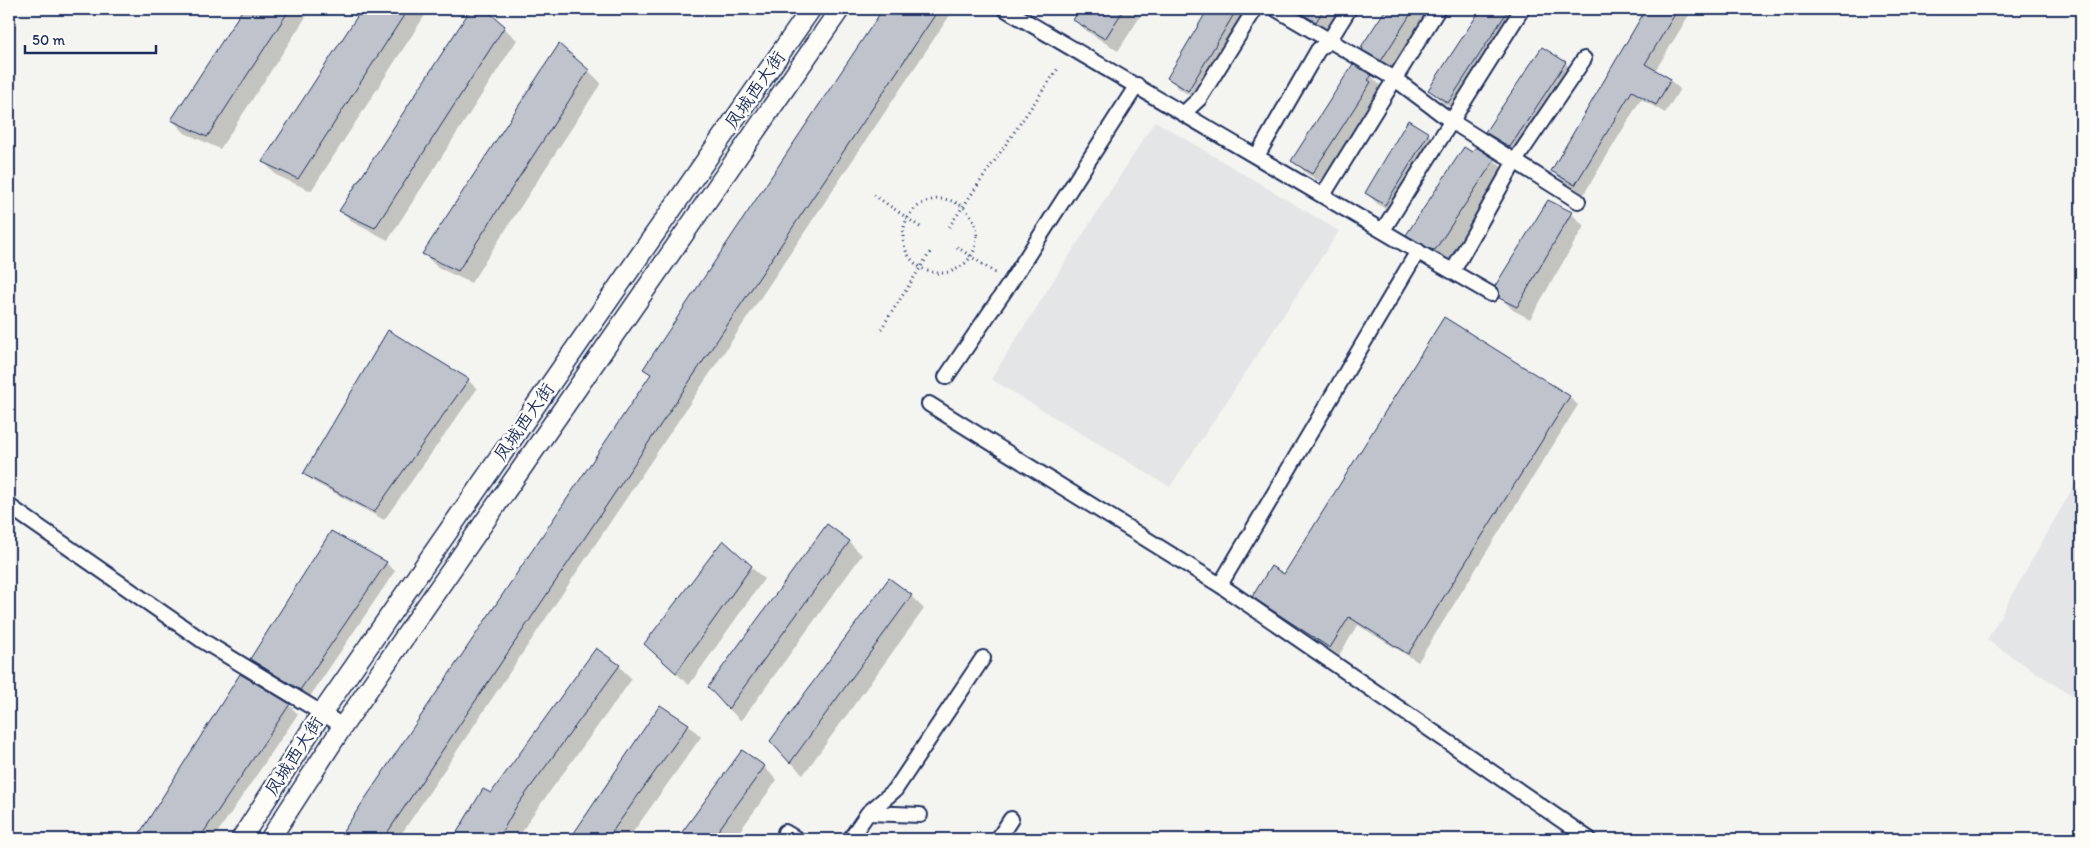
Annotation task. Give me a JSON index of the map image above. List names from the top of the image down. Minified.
{"streets":{"main road":["凤城西大街"]},"scale_bar":"50 m"}
